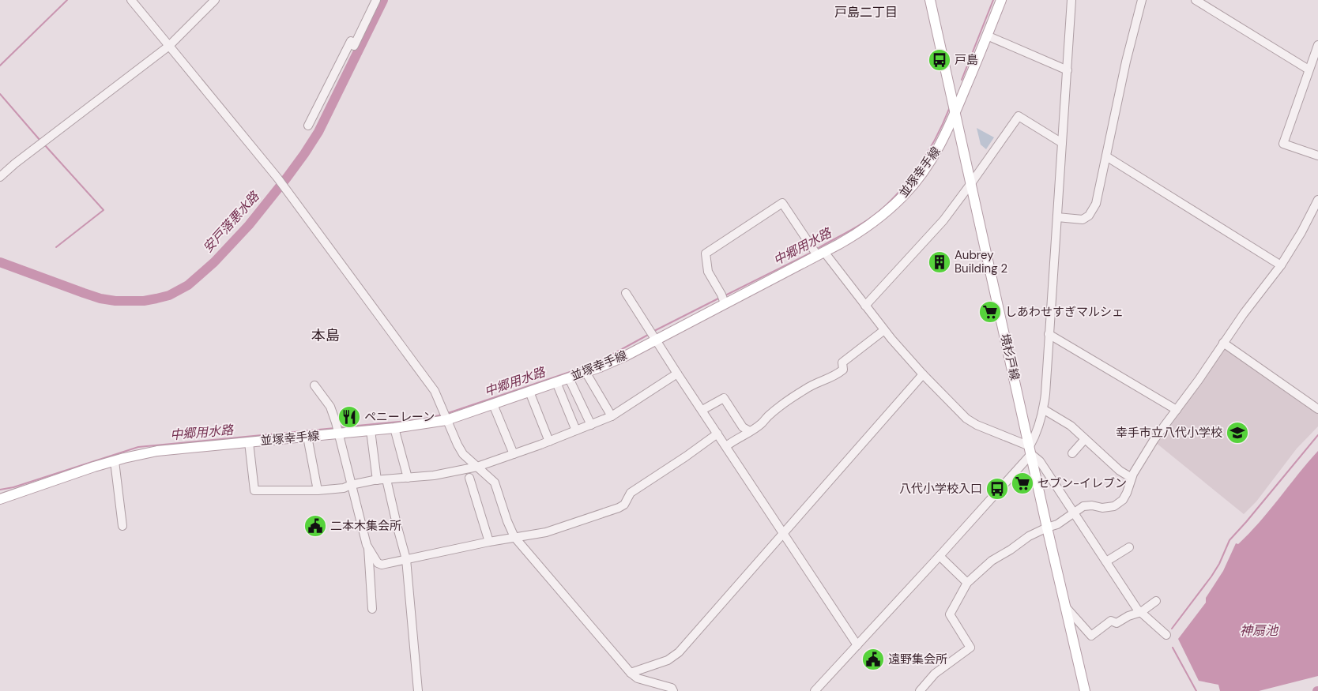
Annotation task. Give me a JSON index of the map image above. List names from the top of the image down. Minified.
{"streets":{"main road":["並塚幸手線","境杉戸線"]},"crossings":[["並塚幸手線","境杉戸線"]],"districts":["戸島二丁目","本島"],"water":["安戸落悪水路","中郷用水路","神扇池"],"places":{"bus stop":["戸島","八代小学校入口"],"building":["Aubrey Building 2"],"supermarket":["しあわせすぎマルシェ","セブン-イレブン"],"restaurant":["ペニーレーン"],"school or university":["幸手市立八代小学校"],"public building":["二本木集会所","遠野集会所"]}}
